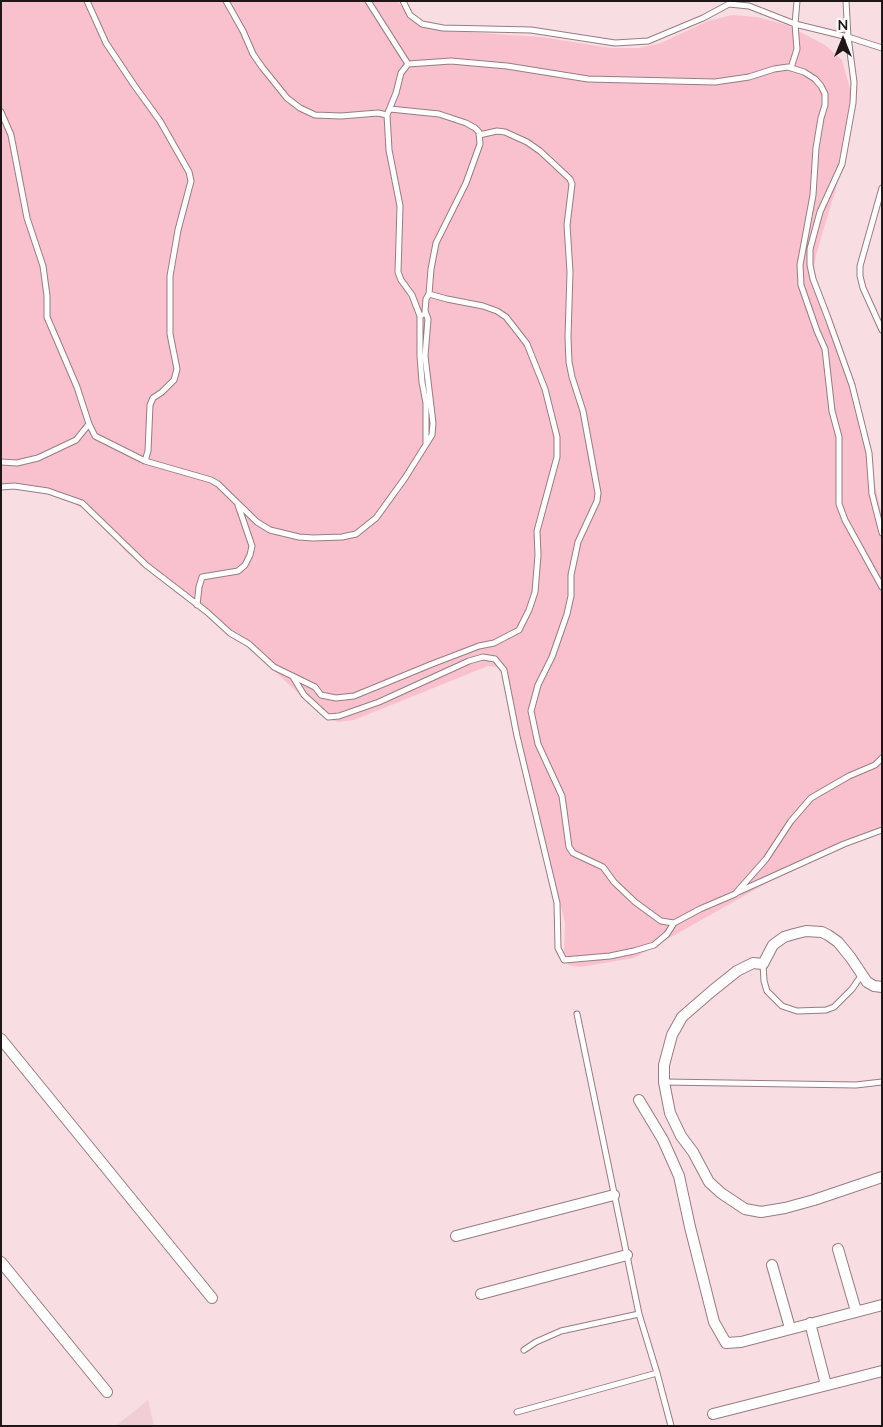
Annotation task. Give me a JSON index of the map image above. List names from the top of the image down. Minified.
{"north":"top"}
